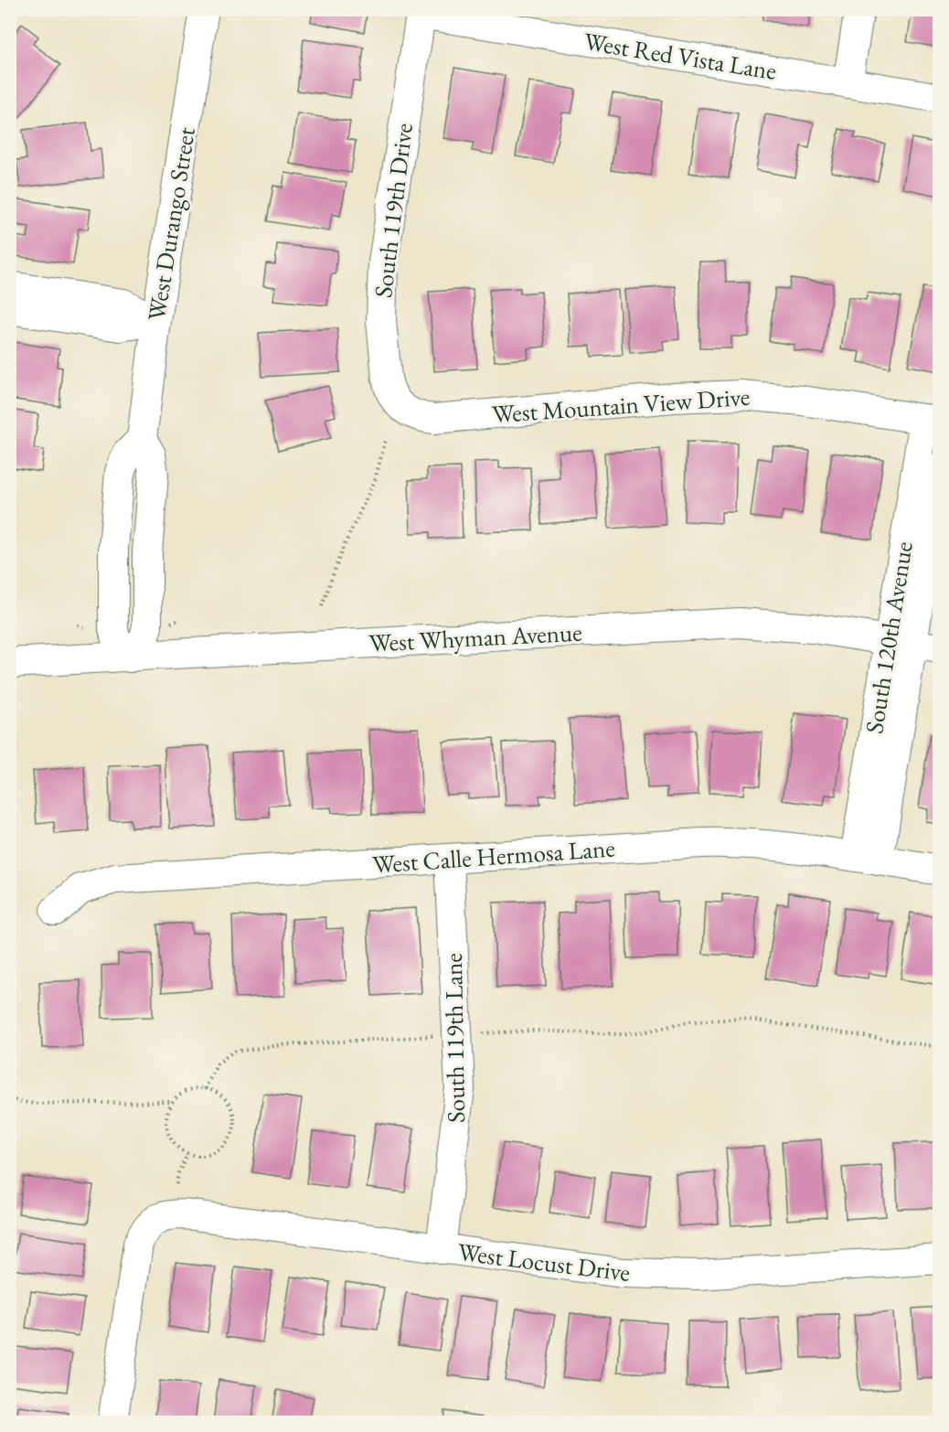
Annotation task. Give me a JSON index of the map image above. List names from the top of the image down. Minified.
{"streets":{"street":["West Red Vista Lane","South 119th Drive","West Durango Street","West Mountain View Drive","West Whyman Avenue","South 120th Avenue","West Calle Hermosa Lane","South 119th Lane","West Locust Drive"]},"crossings":[["West Red Vista Lane","South 119th Drive"],["South 119th Drive","West Mountain View Drive"],["West Durango Street","West Whyman Avenue"],["West Mountain View Drive","South 120th Avenue"],["West Whyman Avenue","South 120th Avenue"],["South 120th Avenue","West Calle Hermosa Lane"],["West Calle Hermosa Lane","South 119th Lane"],["South 119th Lane","West Locust Drive"]]}
